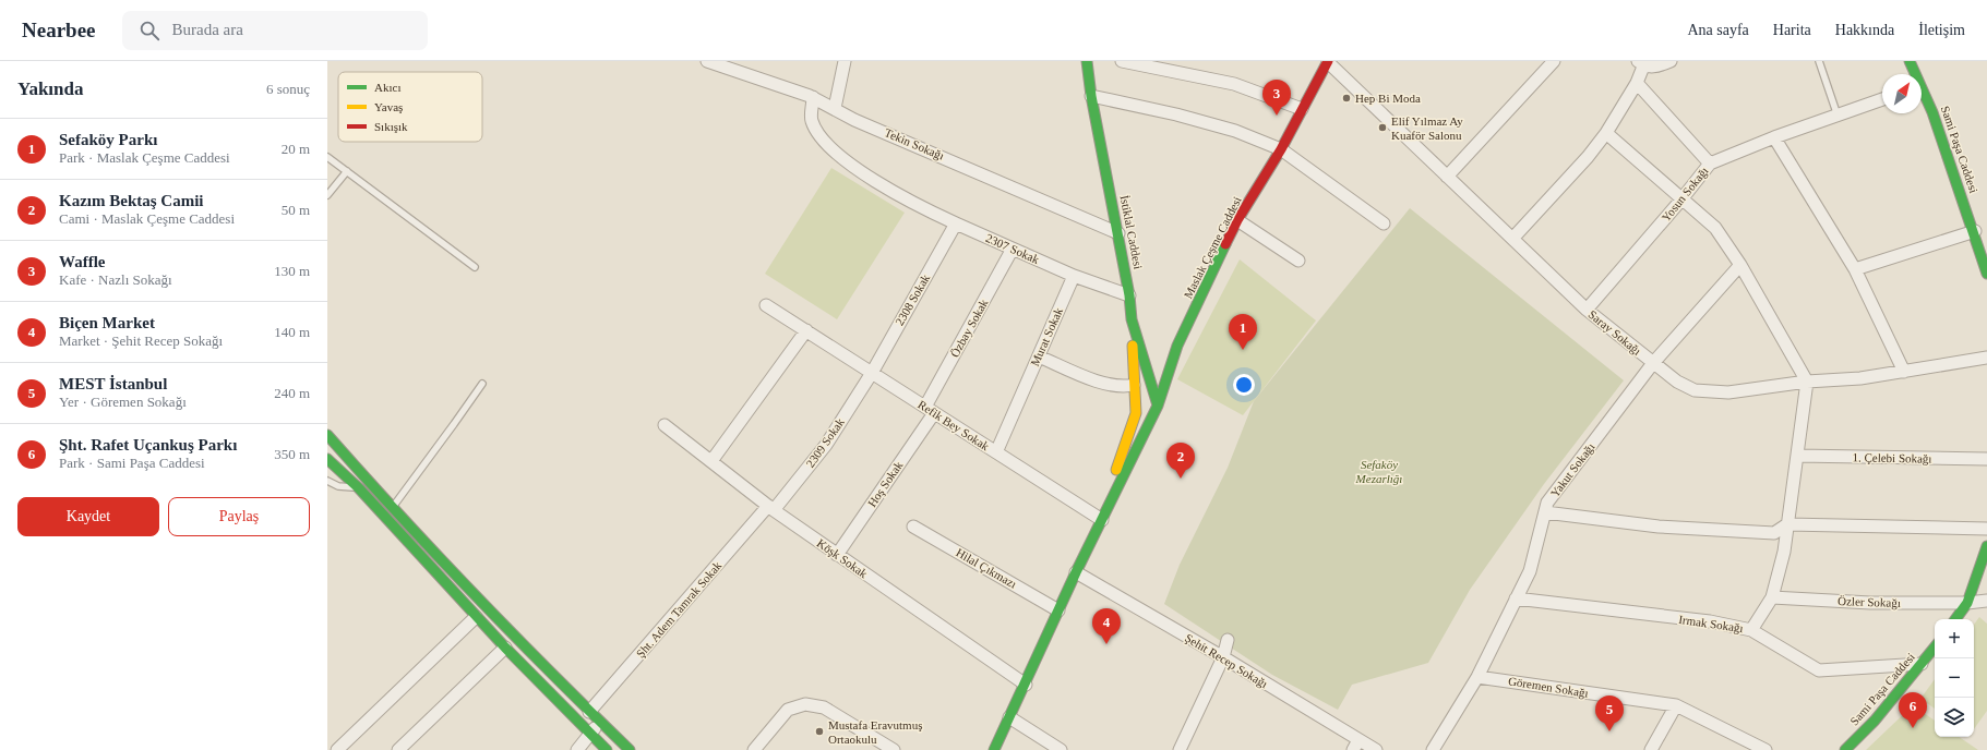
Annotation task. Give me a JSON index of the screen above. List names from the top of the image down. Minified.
{"streets":{"street":["Tekin Sokağı","Sami Paşa Caddesi","Yosun Sokağı","İstiklal Caddesi","Maslak Çeşme Caddesi","2307 Sokak","2308 Sokak","Özbay Sokak","Saray Sokağı","Murat Sokak","Refik Bey Sokak","2309 Sokak","1. Çelebi Sokağı","Yakut Sokağı","Hoş Sokak","Köşk Sokak","Hilal Çıkmazı","Özler Sokağı","Şht. Adem Tamrak Sokak","Irmak Sokağı","Şehit Recep Sokağı","Göremen Sokağı"]},"crossings":[["Tekin Sokağı","İstiklal Caddesi"],["Tekin Sokağı","2307 Sokak"],["Sami Paşa Caddesi","Irmak Sokağı"],["Yosun Sokağı","Saray Sokağı"],["İstiklal Caddesi","Maslak Çeşme Caddesi"],["Maslak Çeşme Caddesi","Saray Sokağı"],["Maslak Çeşme Caddesi","Refik Bey Sokak"],["2307 Sokak","2308 Sokak"],["2307 Sokak","Özbay Sokak"],["2307 Sokak","Murat Sokak"],["2308 Sokak","Refik Bey Sokak"],["2308 Sokak","2309 Sokak"],["Özbay Sokak","Refik Bey Sokak"],["Özbay Sokak","Hoş Sokak"],["Saray Sokağı","Yakut Sokağı"],["Murat Sokak","Refik Bey Sokak"],["Refik Bey Sokak","2309 Sokak"],["Refik Bey Sokak","Hoş Sokak"],["2309 Sokak","Köşk Sokak"],["2309 Sokak","Şht. Adem Tamrak Sokak"],["Yakut Sokağı","Irmak Sokağı"],["Yakut Sokağı","Göremen Sokağı"],["Hoş Sokak","Köşk Sokak"],["Köşk Sokak","Şht. Adem Tamrak Sokak"]],"parks":["Sefaköy Mezarlığı"],"places":["Hep Bi Moda","Elif Yılmaz Ay Kuaför Salonu","Mustafa Eravutmuş Ortaokulu"],"legend":["Akıcı","Yavaş","Sıkışık"],"north":"top right","page":{"header":"Nearbee","search":"Burada ara","nav":["Ana sayfa","Harita","Hakkında","İletişim"],"heading":["Yakında","6 sonuç"],"pins":["3","1","2","4","6","5"],"list":[{"mark":"1","name":"Sefaköy Parkı","note":"Park · Maslak Çeşme Caddesi","value":"20 m"},{"mark":"2","name":"Kazım Bektaş Camii","note":"Cami · Maslak Çeşme Caddesi","value":"50 m"},{"mark":"3","name":"Waffle","note":"Kafe · Nazlı Sokağı","value":"130 m"},{"mark":"4","name":"Biçen Market","note":"Market · Şehit Recep Sokağı","value":"140 m"},{"mark":"5","name":"MEST İstanbul","note":"Yer · Göremen Sokağı","value":"240 m"},{"mark":"6","name":"Şht. Rafet Uçankuş Parkı","note":"Park · Sami Paşa Caddesi","value":"350 m"}],"buttons":["Kaydet","Paylaş"],"map_buttons":["+","−"]}}
